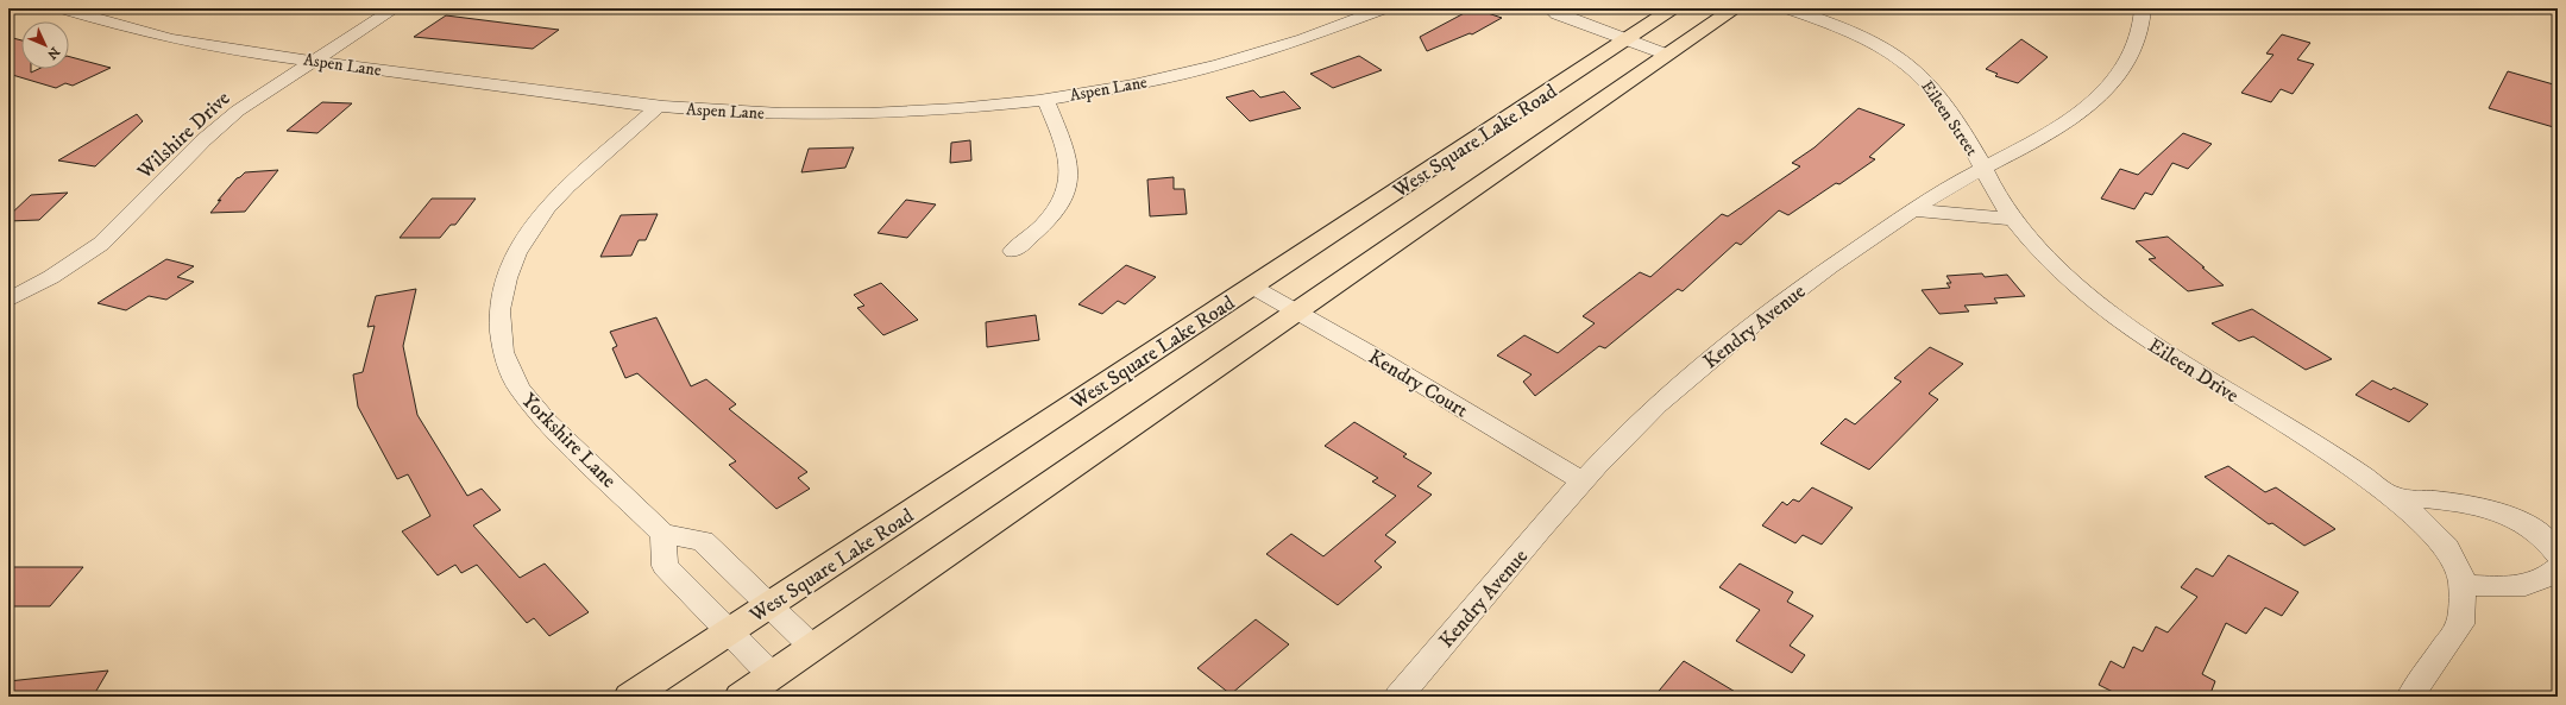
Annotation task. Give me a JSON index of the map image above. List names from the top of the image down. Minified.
{"streets":{"highway":["West Square Lake Road"],"street":["Aspen Lane","Eileen Street","Wilshire Drive","Kendry Avenue","Eileen Drive","Kendry Court","Yorkshire Lane"]},"crossings":[["Aspen Lane","Wilshire Drive"],["Aspen Lane","Yorkshire Lane"],["Eileen Street","Kendry Avenue"],["Eileen Street","Eileen Drive"],["West Square Lake Road","Kendry Court"],["Kendry Avenue","Eileen Drive"],["Kendry Avenue","Kendry Court"]],"north":"bottom right"}
